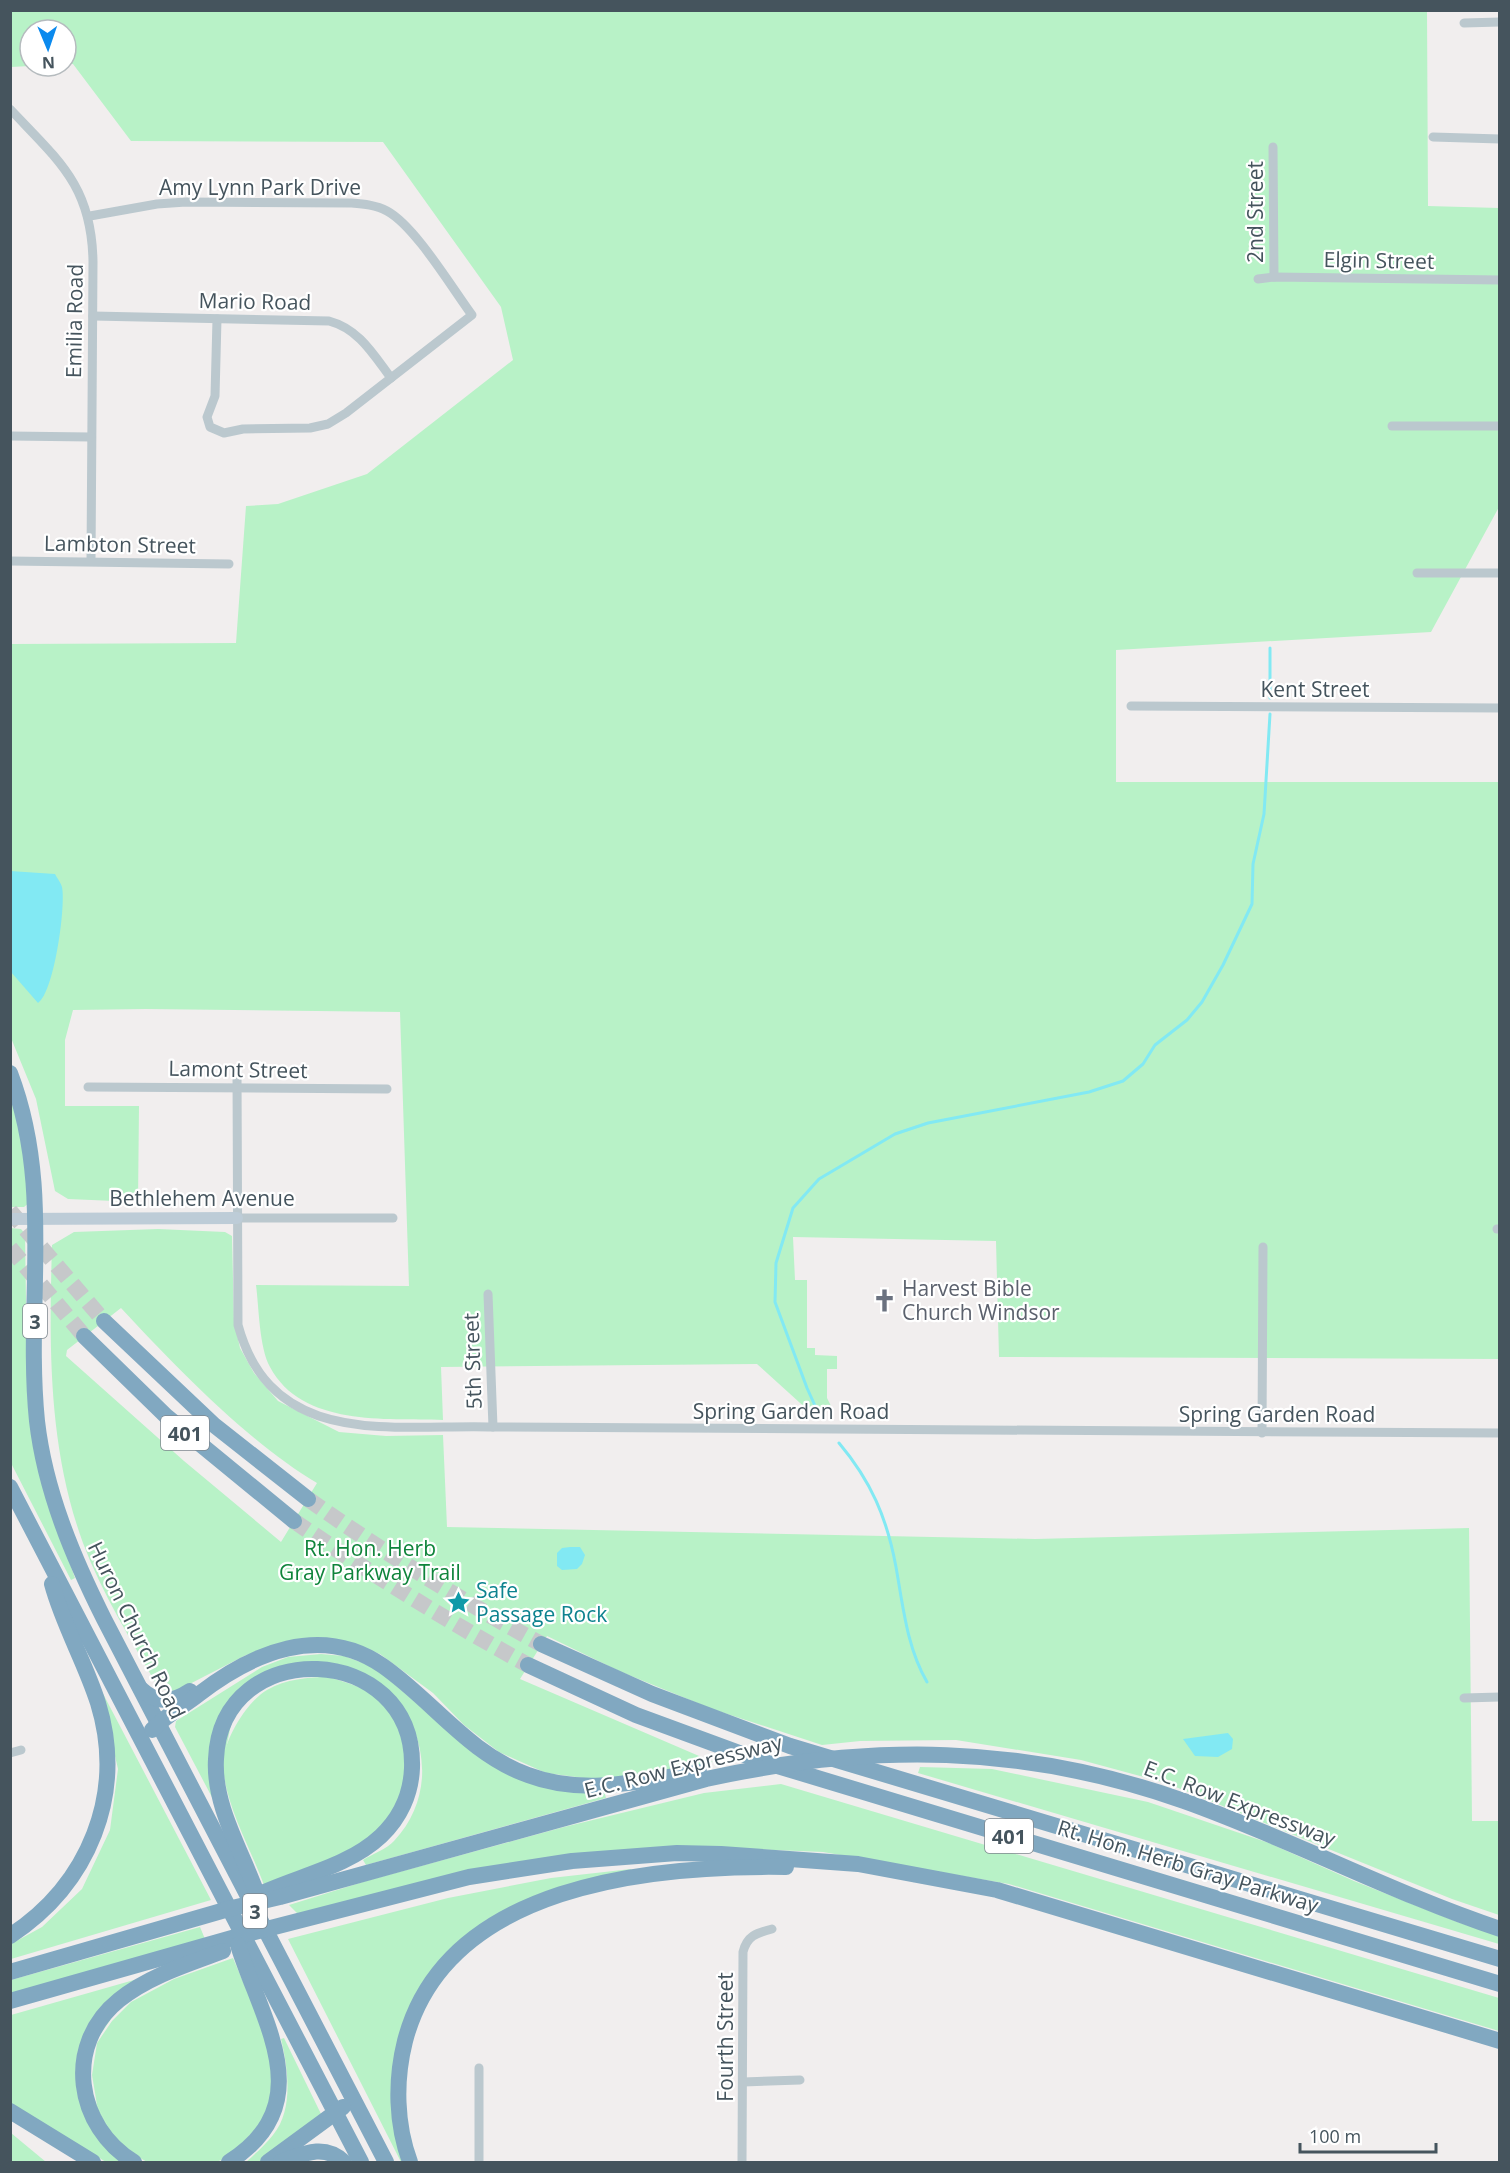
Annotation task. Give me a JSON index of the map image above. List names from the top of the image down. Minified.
{"streets":{"highway":["3","401","Huron Church Road","E.C. Row Expressway","Rt. Hon. Herb Gray Parkway"],"street":["Amy Lynn Park Drive","2nd Street","Elgin Street","Mario Road","Emilia Road","Lambton Street","Kent Street","Lamont Street","Bethlehem Avenue","5th Street","Spring Garden Road","Fourth Street"]},"crossings":[["Amy Lynn Park Drive","Mario Road"],["Amy Lynn Park Drive","Emilia Road"],["2nd Street","Elgin Street"],["Mario Road","Emilia Road"],["Emilia Road","Lambton Street"],["Lamont Street","Spring Garden Road"],["Bethlehem Avenue","Spring Garden Road"],["Bethlehem Avenue","Huron Church Road"],["5th Street","Spring Garden Road"]],"parks":["Rt. Hon. Herb Gray Parkway Trail"],"places":{"church":["Harvest Bible Church Windsor"],"place":["Safe Passage Rock"]},"scale_bar":"100 m","north":"bottom"}
